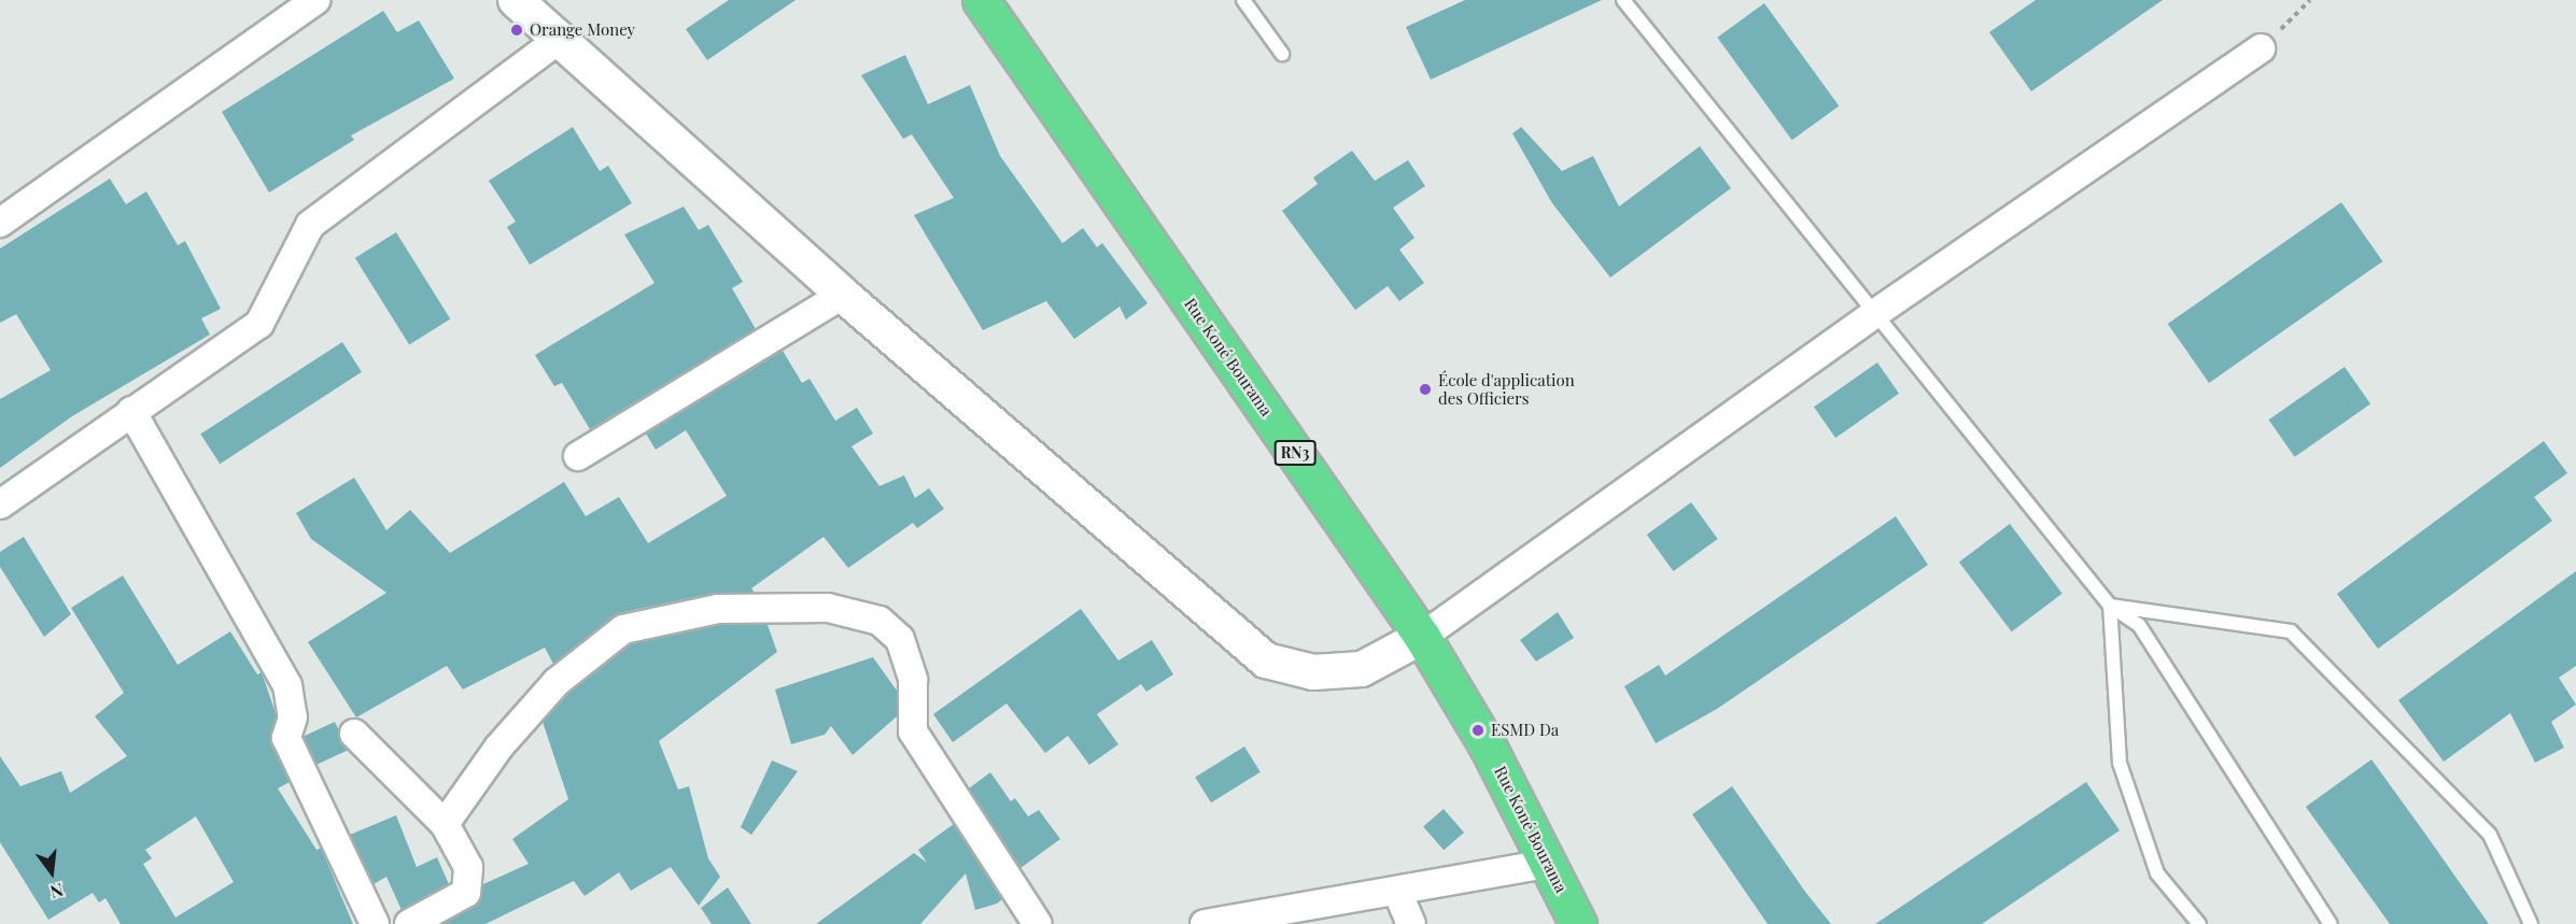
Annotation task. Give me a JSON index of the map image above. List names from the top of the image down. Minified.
{"streets":{"highway":["Rue Koné Bourama","RN3"]},"places":["Orange Money","École d'application des Officiers","ESMD Da"],"north":"bottom"}
